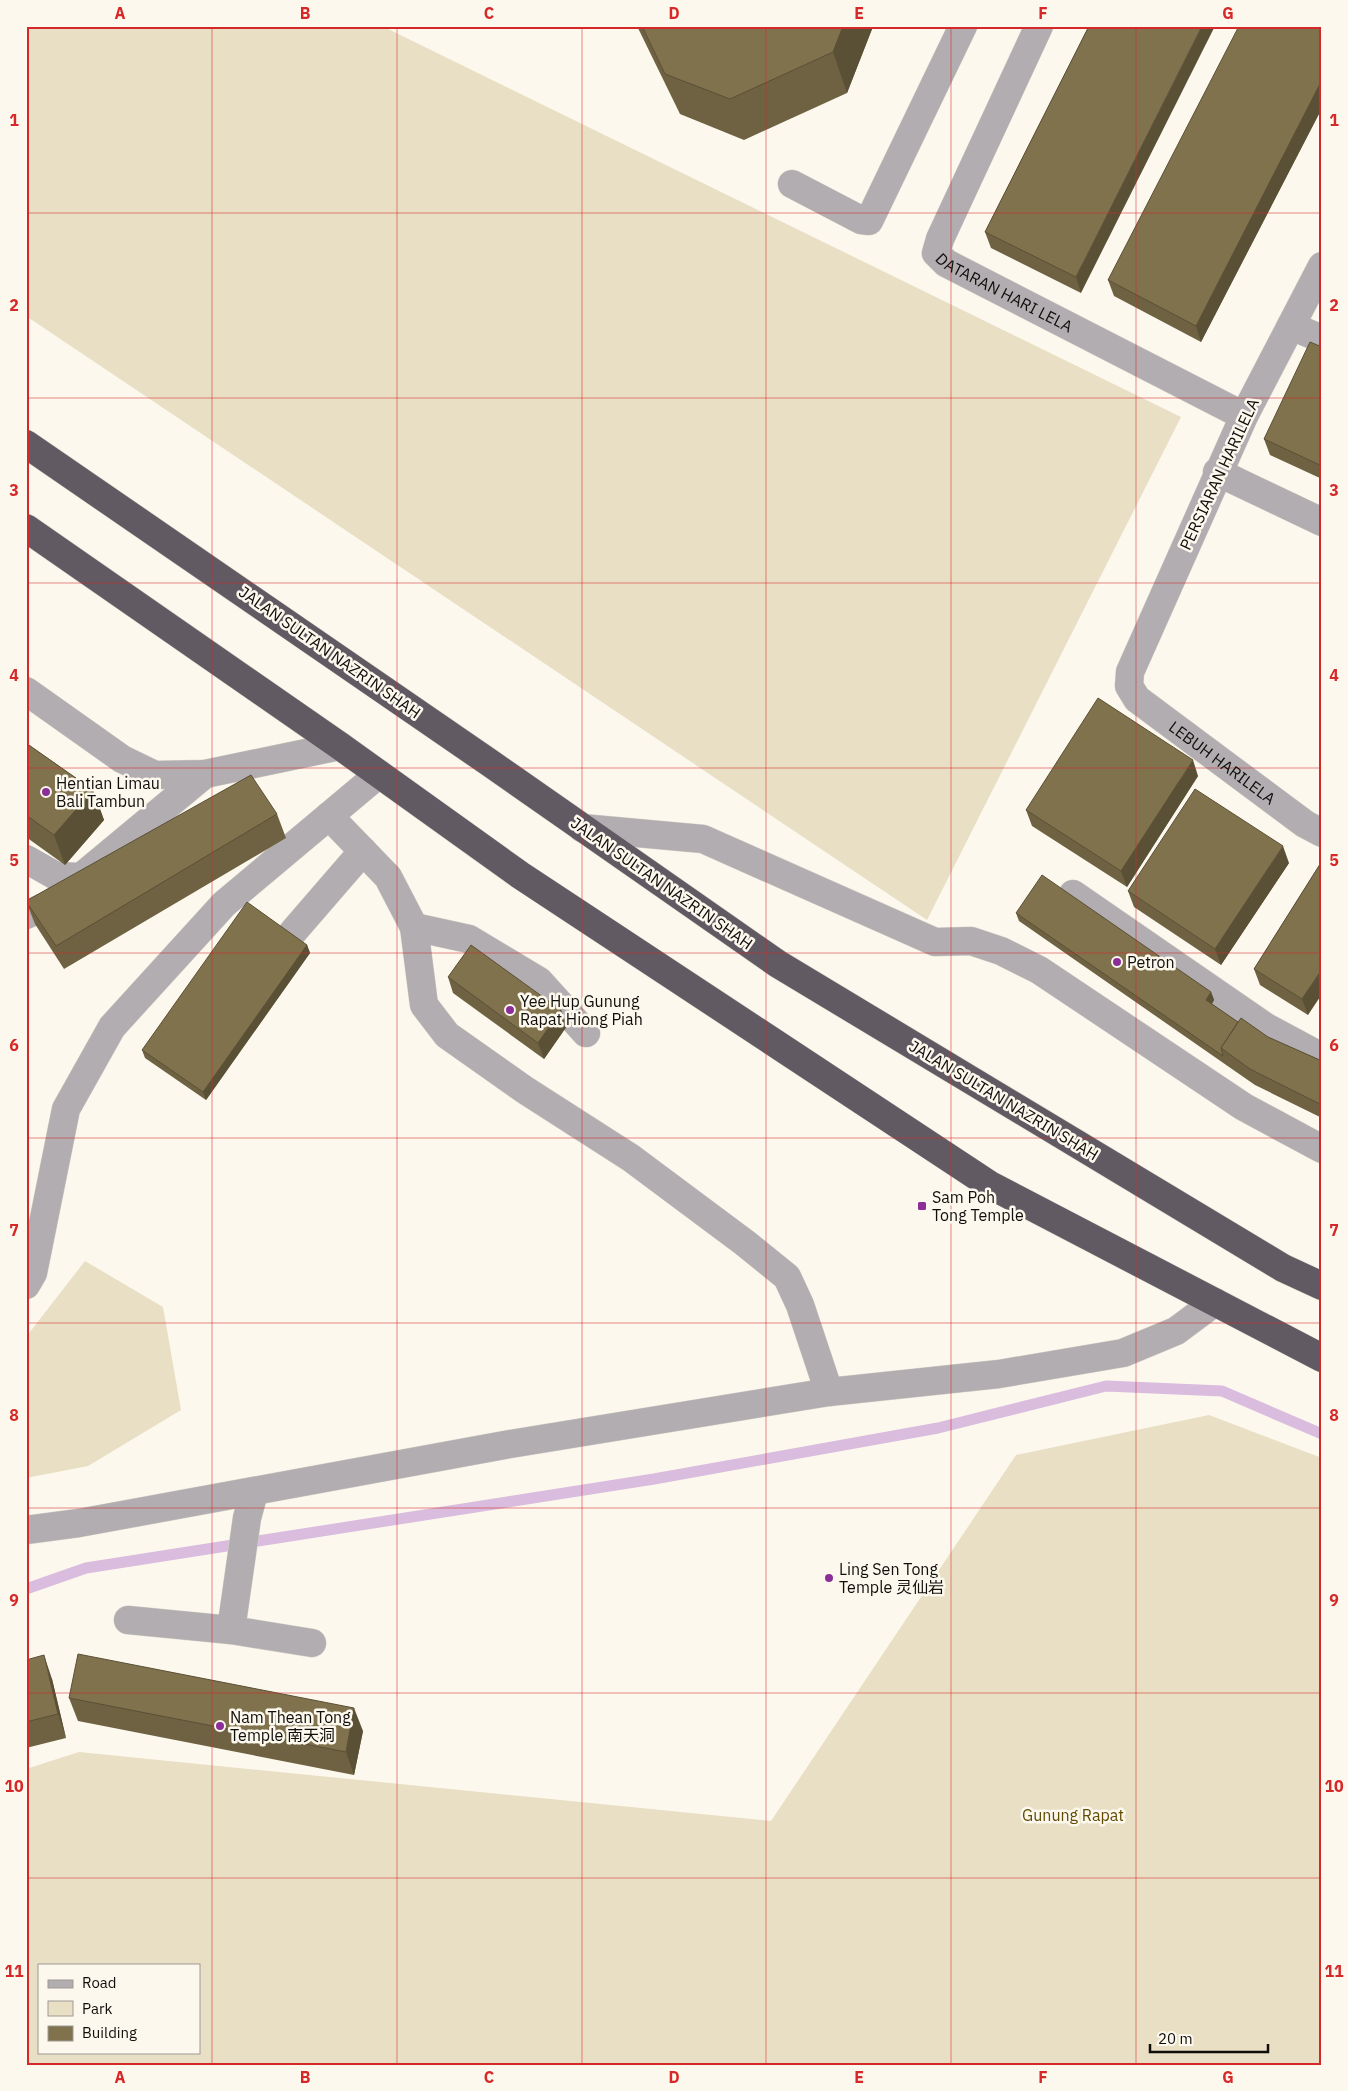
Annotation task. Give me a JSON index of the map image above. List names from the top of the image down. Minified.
{"streets":{"highway":["JALAN SULTAN NAZRIN SHAH"],"street":["DATARAN HARI LELA","PERSIARAN HARILELA","LEBUH HARILELA"]},"crossings":[["DATARAN HARI LELA","PERSIARAN HARILELA"],["PERSIARAN HARILELA","LEBUH HARILELA"]],"parks":["Gunung Rapat"],"places":{"other":["Hentian Limau Bali Tambun","Petron","Yee Hup Gunung Rapat Hiong Piah","Ling Sen Tong Temple 灵仙岩","Nam Thean Tong Temple 南天洞"],"transit":["Sam Poh Tong Temple"]},"legend":["Road","Park","Building"],"scale_bar":"20 m","grid":{"columns":["A","B","C","D","E","F","G"],"rows":["1","2","3","4","5","6","7","8","9","10","11"]}}
